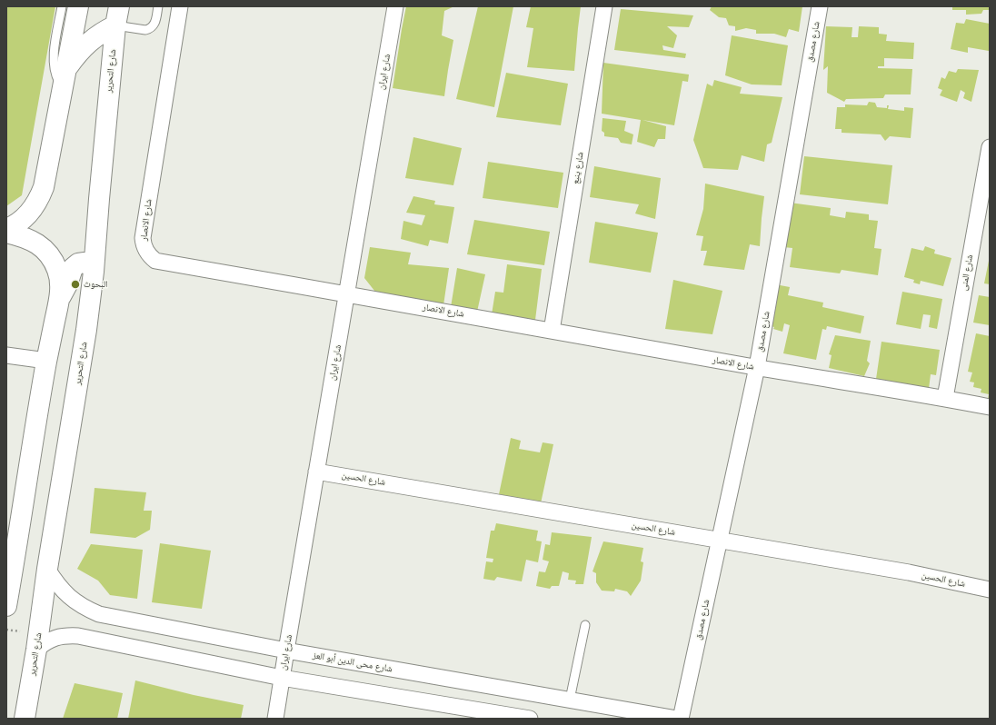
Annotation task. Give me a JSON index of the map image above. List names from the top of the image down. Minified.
{"streets":{"main road":["شارع التحرير"],"street":["شارع مصدق","شارع ايران","شارع ينبع","شارع الانصار","شارع المنى","شارع الحسين","شارع محى الدين أبو العز"]},"crossings":[["شارع مصدق","شارع الانصار"],["شارع مصدق","شارع الحسين"],["شارع التحرير","شارع محى الدين أبو العز"],["شارع ايران","شارع الانصار"],["شارع ايران","شارع الحسين"],["شارع ايران","شارع محى الدين أبو العز"],["شارع ينبع","شارع الانصار"],["شارع الانصار","شارع المنى"]],"places":["البحوث"]}
